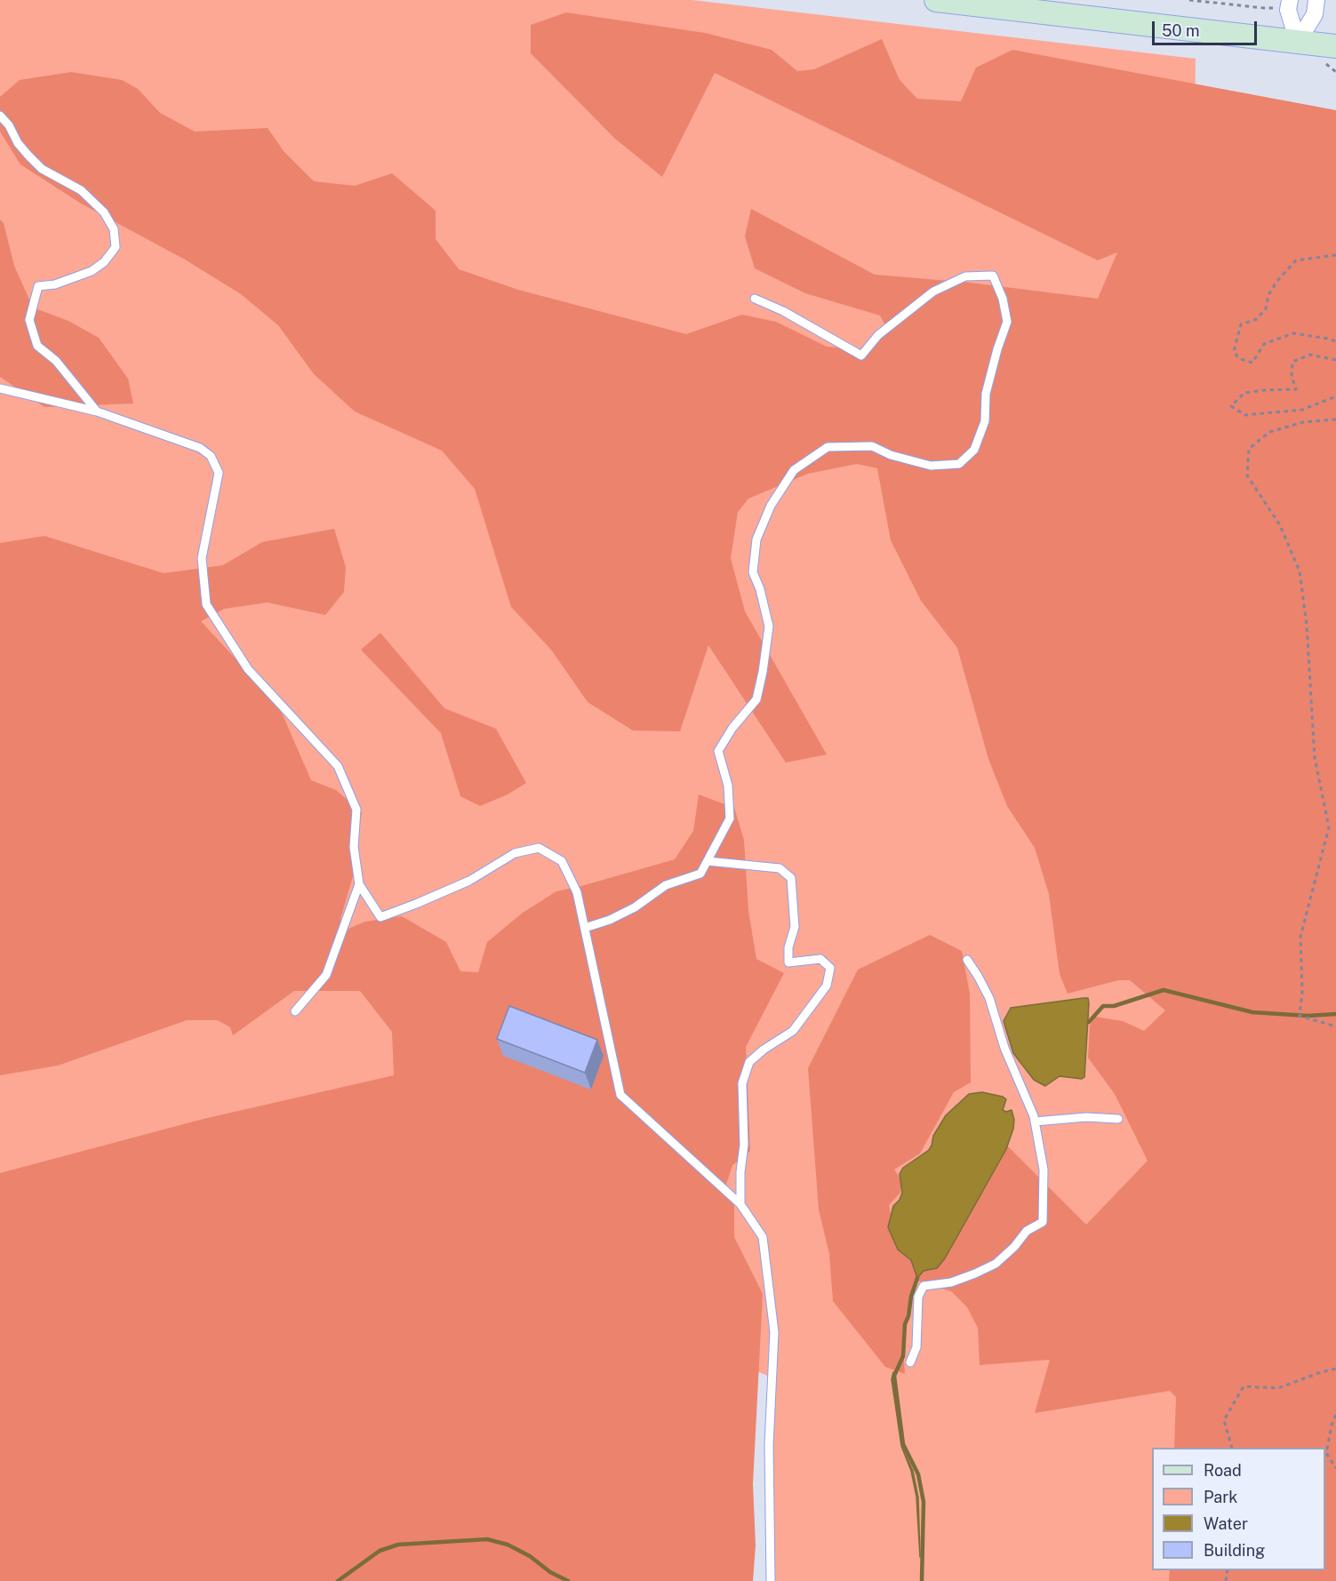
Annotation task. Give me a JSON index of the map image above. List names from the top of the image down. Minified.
{"legend":["Road","Park","Water","Building"],"scale_bar":"50 m"}
